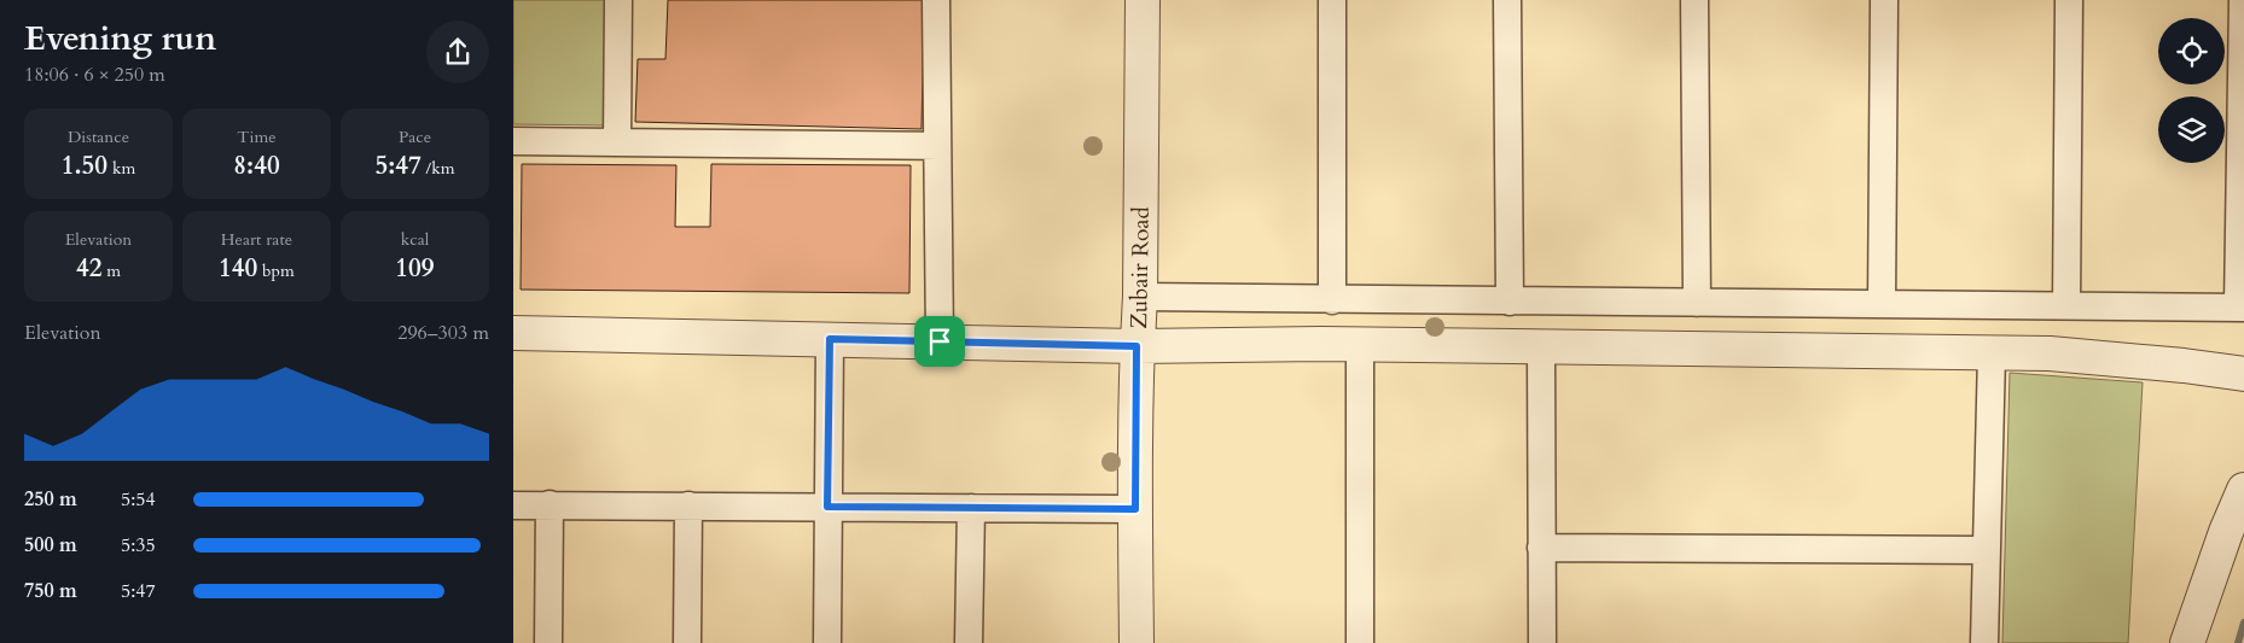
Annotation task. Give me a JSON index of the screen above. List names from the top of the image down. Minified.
{"streets":{"street":["Zubair Road"]},"page":{"heading":["Evening run","18:06 · 6 × 250 m"],"stats":[["Distance","1.50 km"],["Time","8:40"],["Pace","5:47 /km"],["Elevation","42 m"],["Heart rate","140 bpm"],["kcal","109"]],"chart":["Elevation","296–303 m"],"list":[{"name":"250 m","note":"5:54"},{"name":"500 m","note":"5:35"},{"name":"750 m","note":"5:47"}]}}
